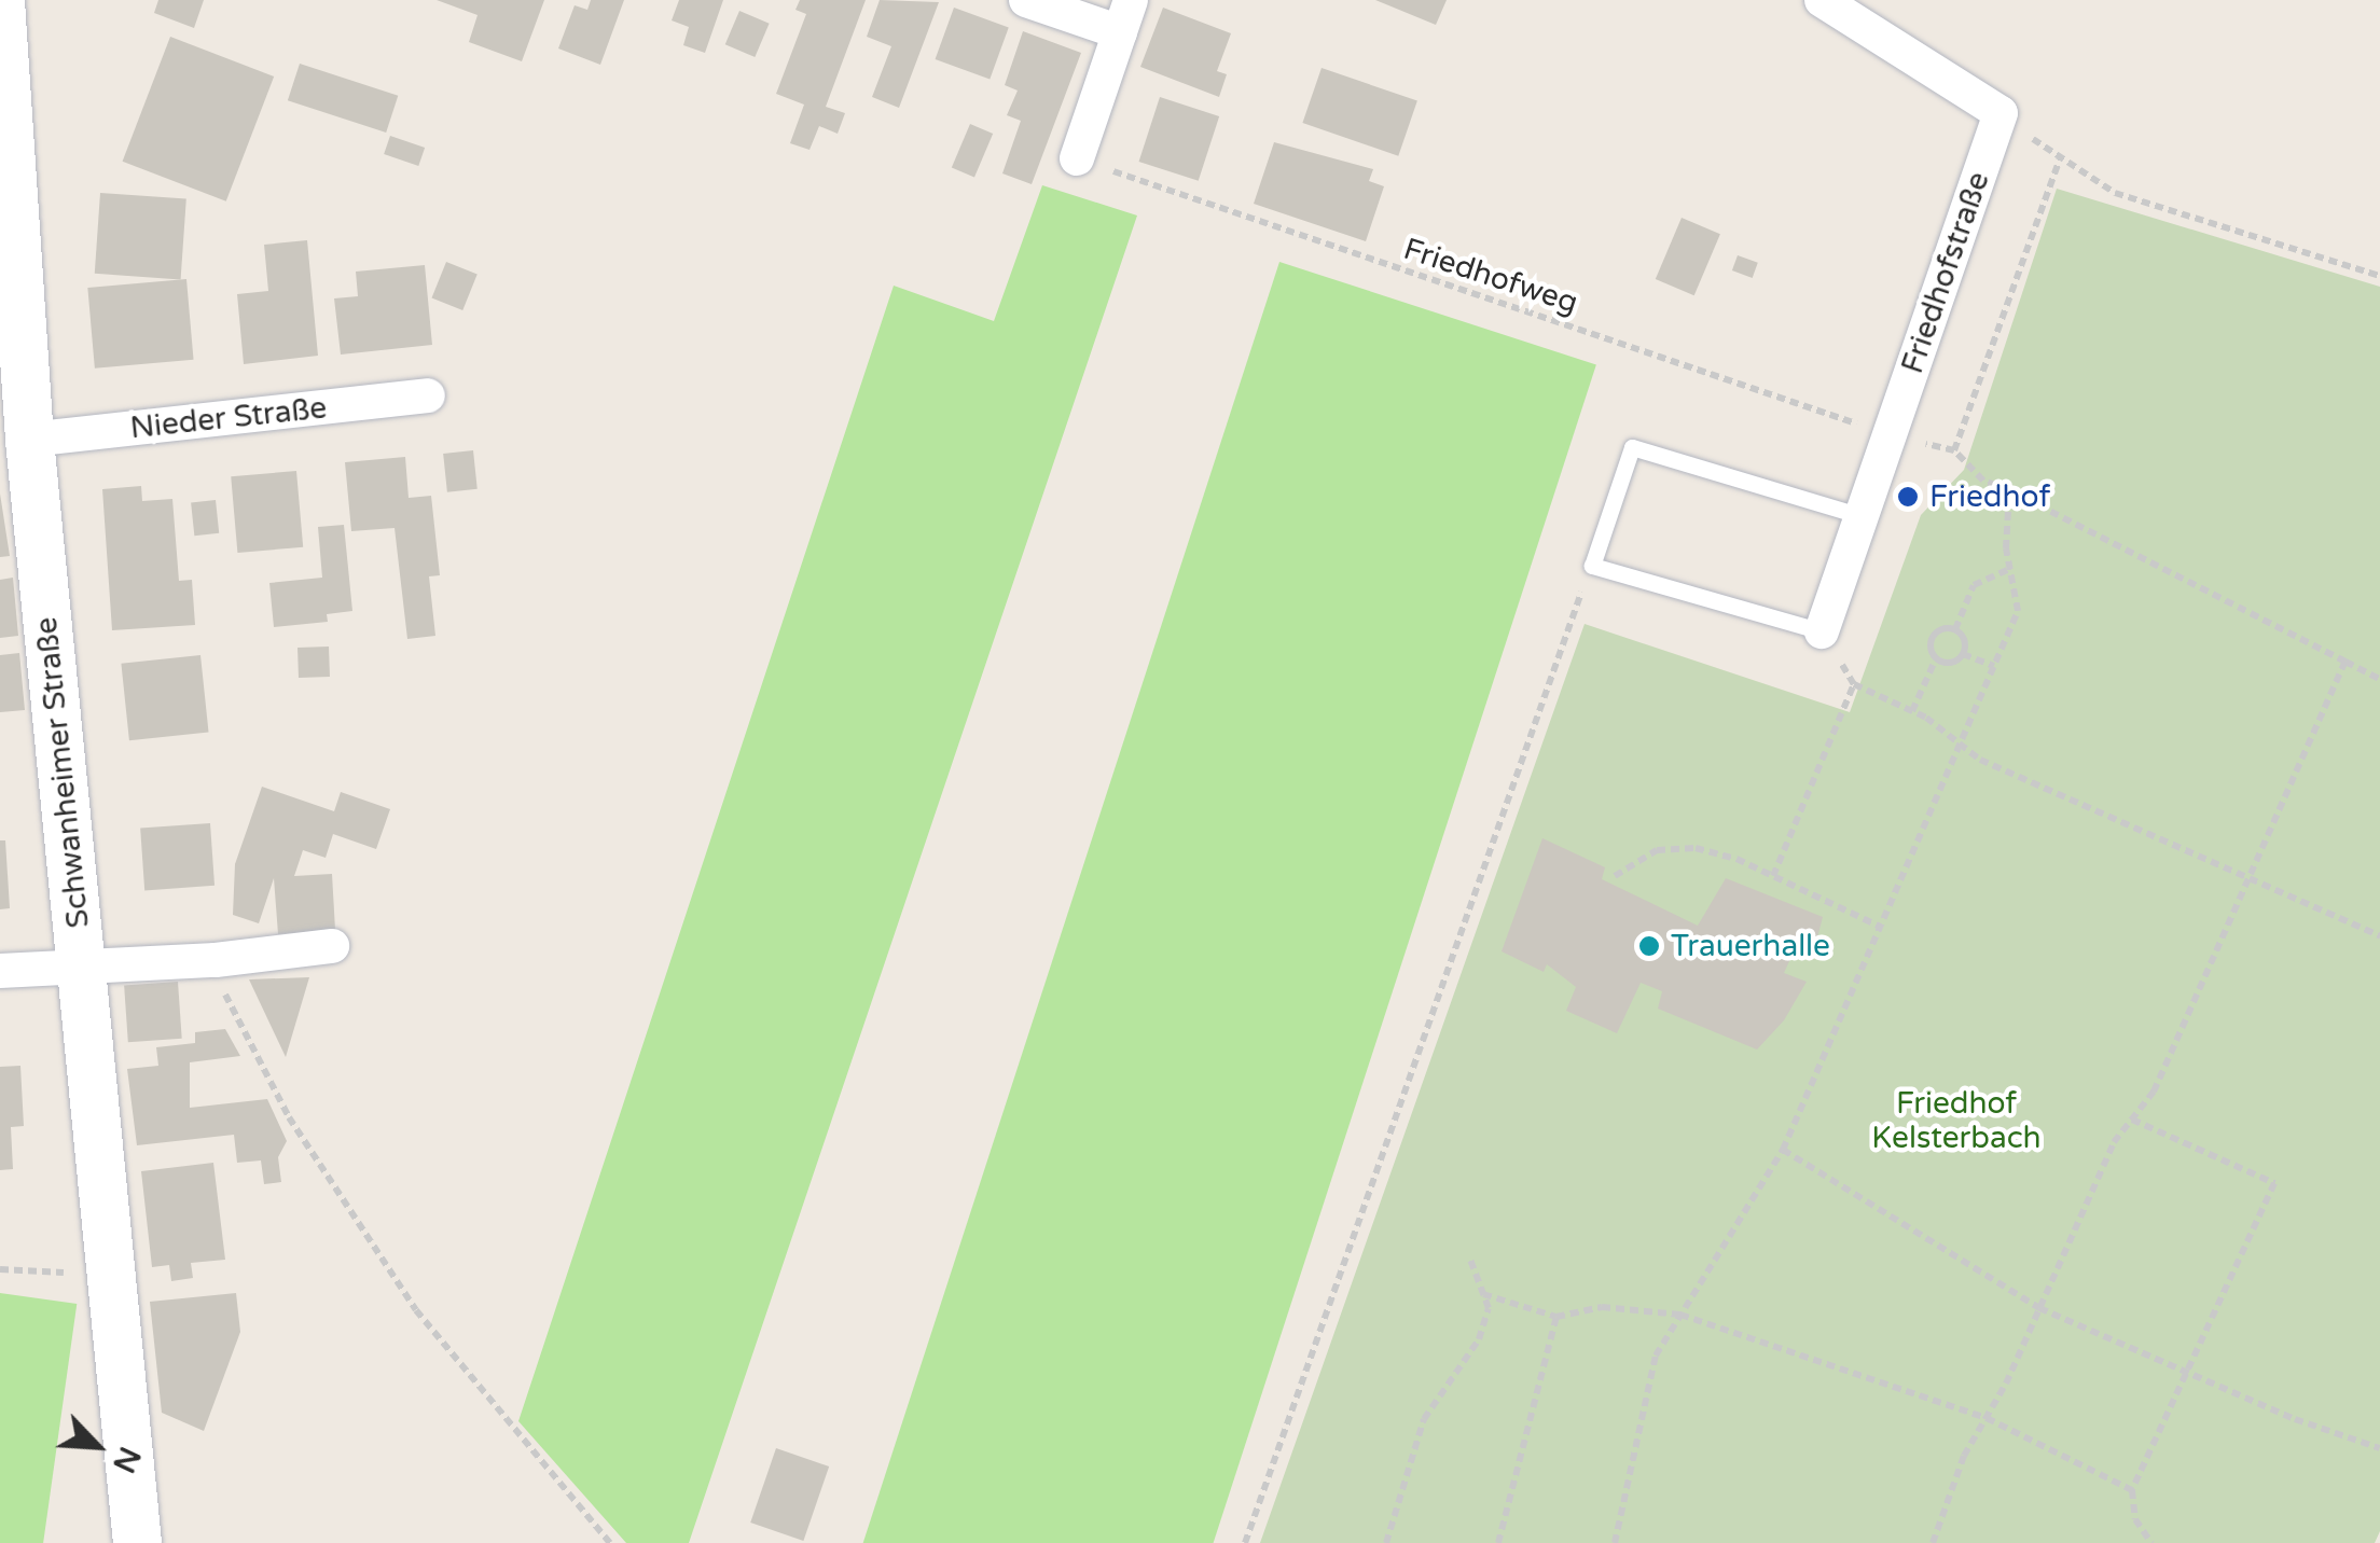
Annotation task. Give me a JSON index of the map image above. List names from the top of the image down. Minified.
{"streets":{"street":["Friedhofstraße","Nieder Straße","Schwanheimer Straße"],"path":["Friedhofweg"]},"crossings":[["Friedhofstraße","Friedhofweg"],["Nieder Straße","Schwanheimer Straße"]],"parks":["Friedhof Kelsterbach"],"places":["Friedhof","Trauerhalle"],"north":"bottom right"}
